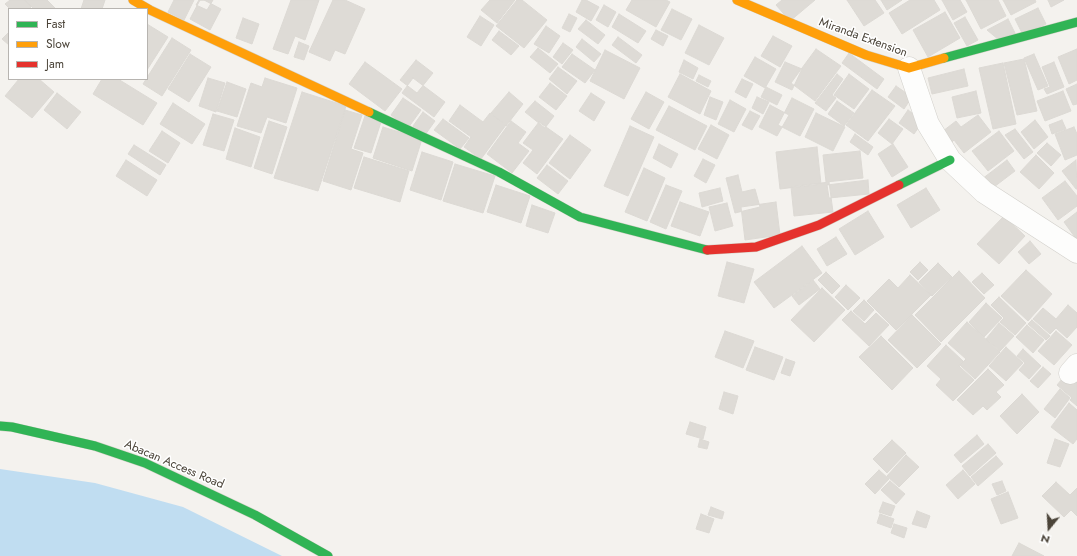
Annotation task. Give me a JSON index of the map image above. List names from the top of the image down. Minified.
{"streets":{"street":["Miranda Extension","Abacan Access Road"]},"legend":["Fast","Slow","Jam"],"north":"bottom"}
